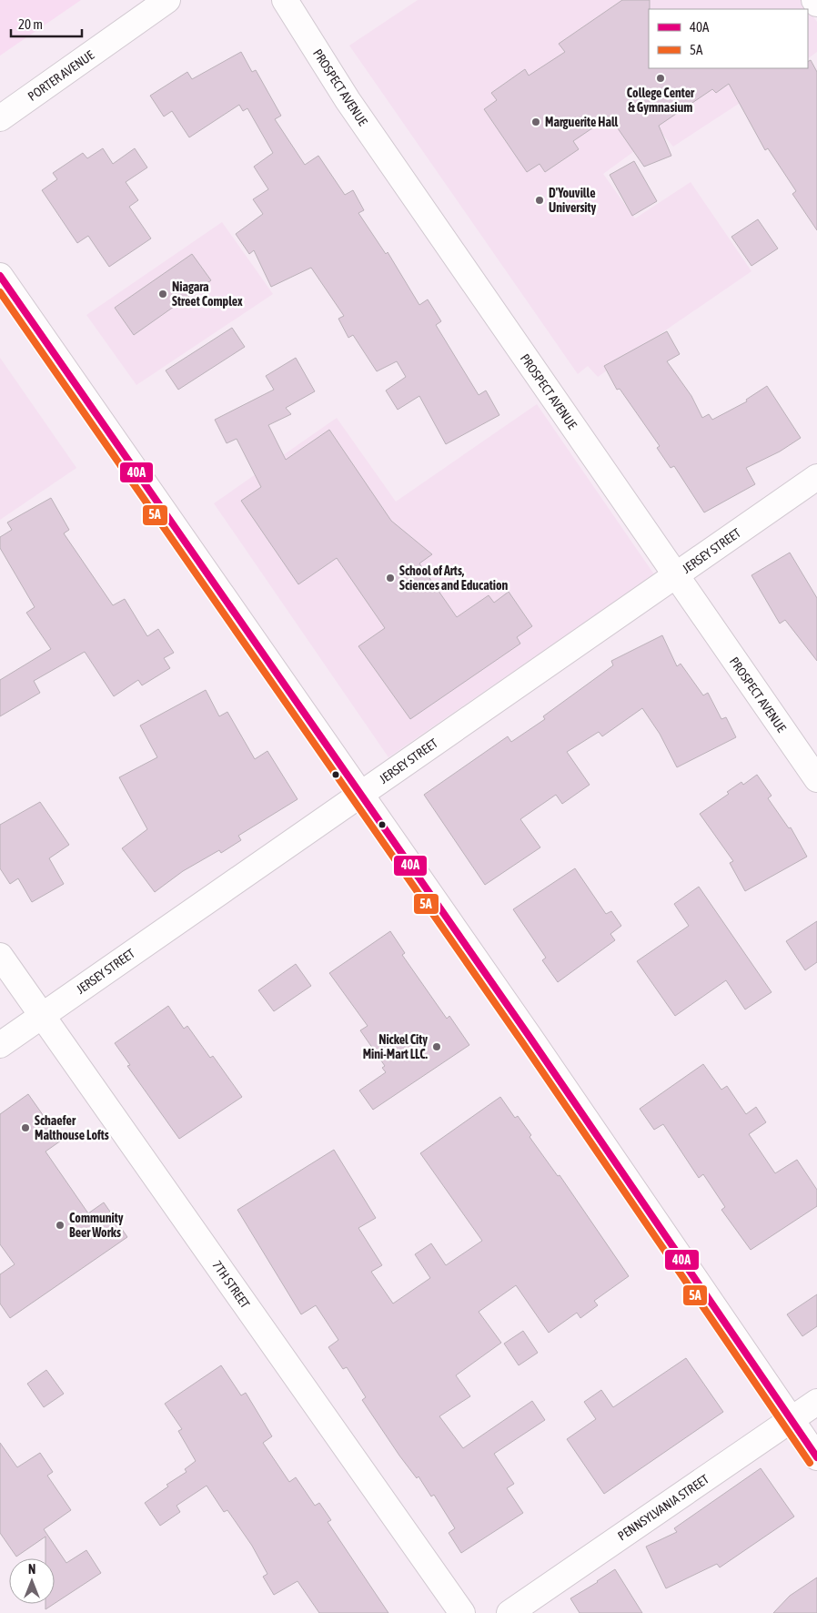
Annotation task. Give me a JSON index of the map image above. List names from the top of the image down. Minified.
{"streets":{"street":["PORTER AVENUE","PROSPECT AVENUE","JERSEY STREET","7TH STREET","PENNSYLVANIA STREET"]},"crossings":[["PROSPECT AVENUE","JERSEY STREET"],["JERSEY STREET","7TH STREET"]],"places":["College Center & Gymnasium","Marguerite Hall","D'Youville University","Niagara Street Complex","School of Arts, Sciences and Education","Nickel City Mini-Mart LLC.","Schaefer Malthouse Lofts","Community Beer Works"],"lines":["transit line 40A","transit line 5A"],"legend":["40A","5A"],"scale_bar":"20 m","north":"top"}
